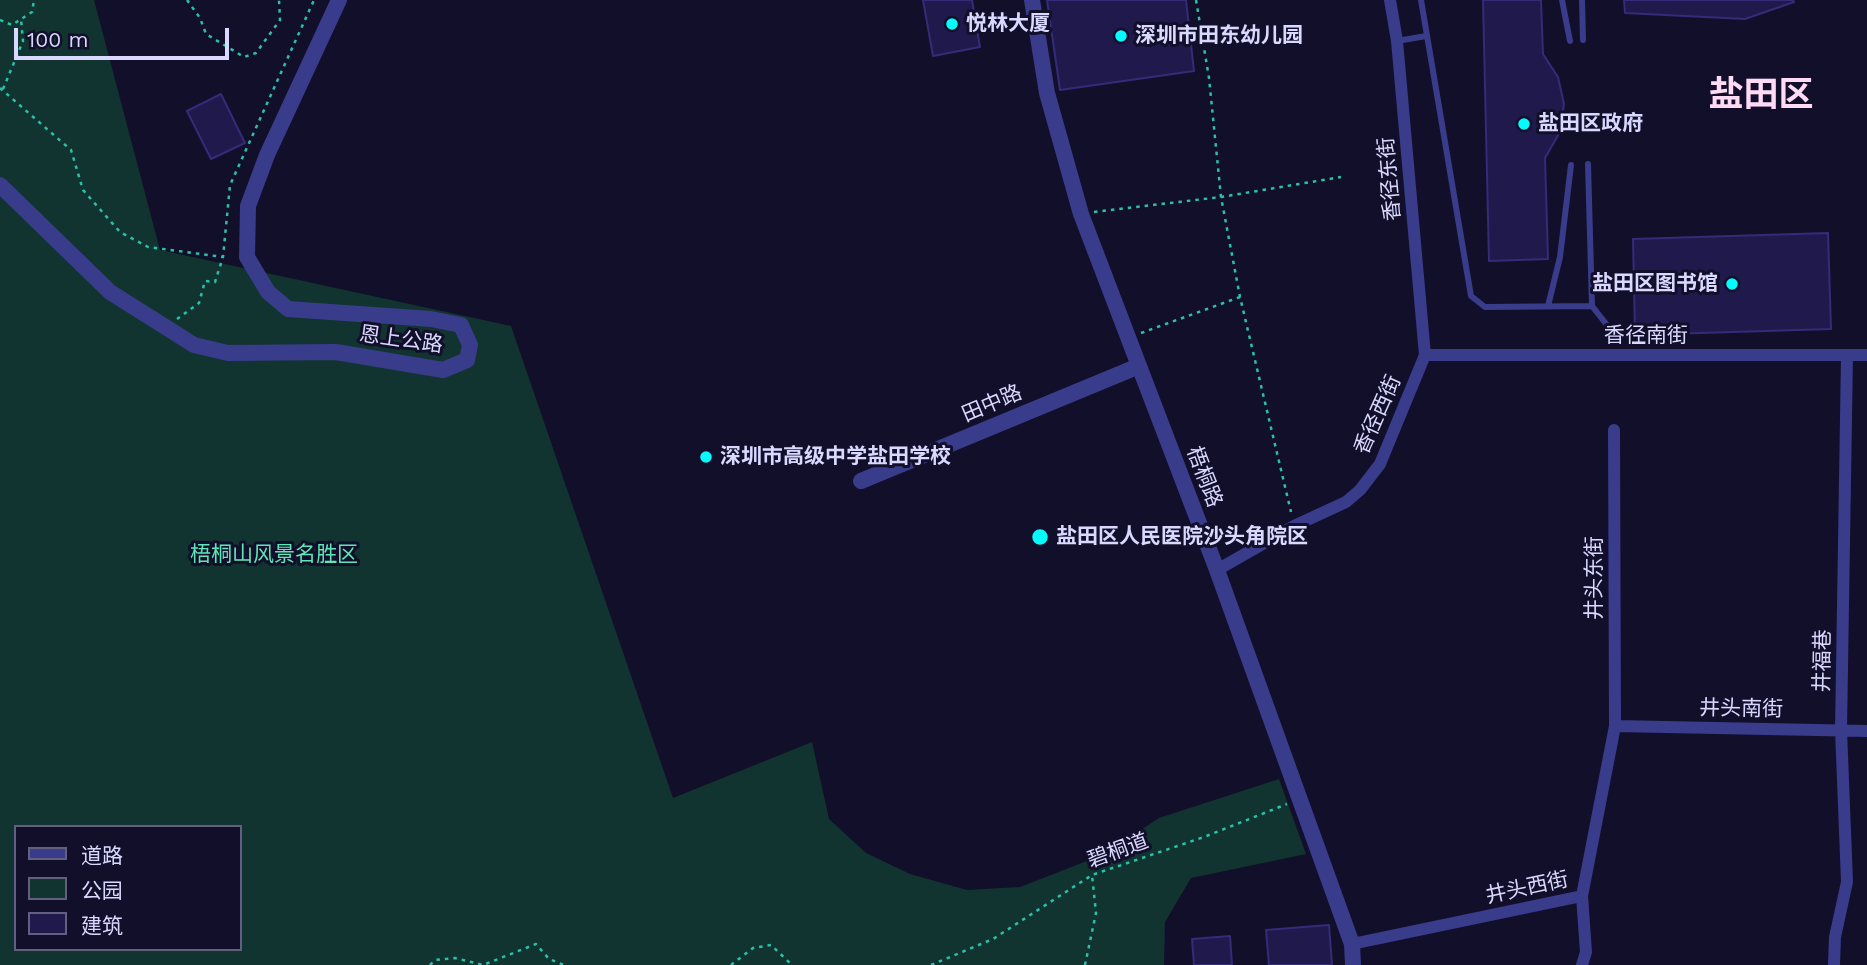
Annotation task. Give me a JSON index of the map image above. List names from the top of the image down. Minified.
{"streets":{"street":["香径东街","香径南街","恩上公路","田中路","香径西街","梧桐路","井头东街","井福巷","井头南街","井头西街"],"path":["碧桐道"]},"crossings":[["香径东街","香径南街"],["香径东街","香径西街"],["香径南街","香径西街"],["香径南街","井福巷"],["田中路","梧桐路"],["香径西街","梧桐路"],["梧桐路","井头西街"],["井头东街","井头南街"],["井头东街","井头西街"],["井福巷","井头南街"],["井头南街","井头西街"]],"districts":["盐田区"],"parks":["梧桐山风景名胜区"],"places":["悦林大厦","深圳市田东幼儿园","盐田区政府","盐田区图书馆","深圳市高级中学盐田学校","盐田区人民医院沙头角院区"],"legend":["道路","公园","建筑"],"scale_bar":"100 m"}
